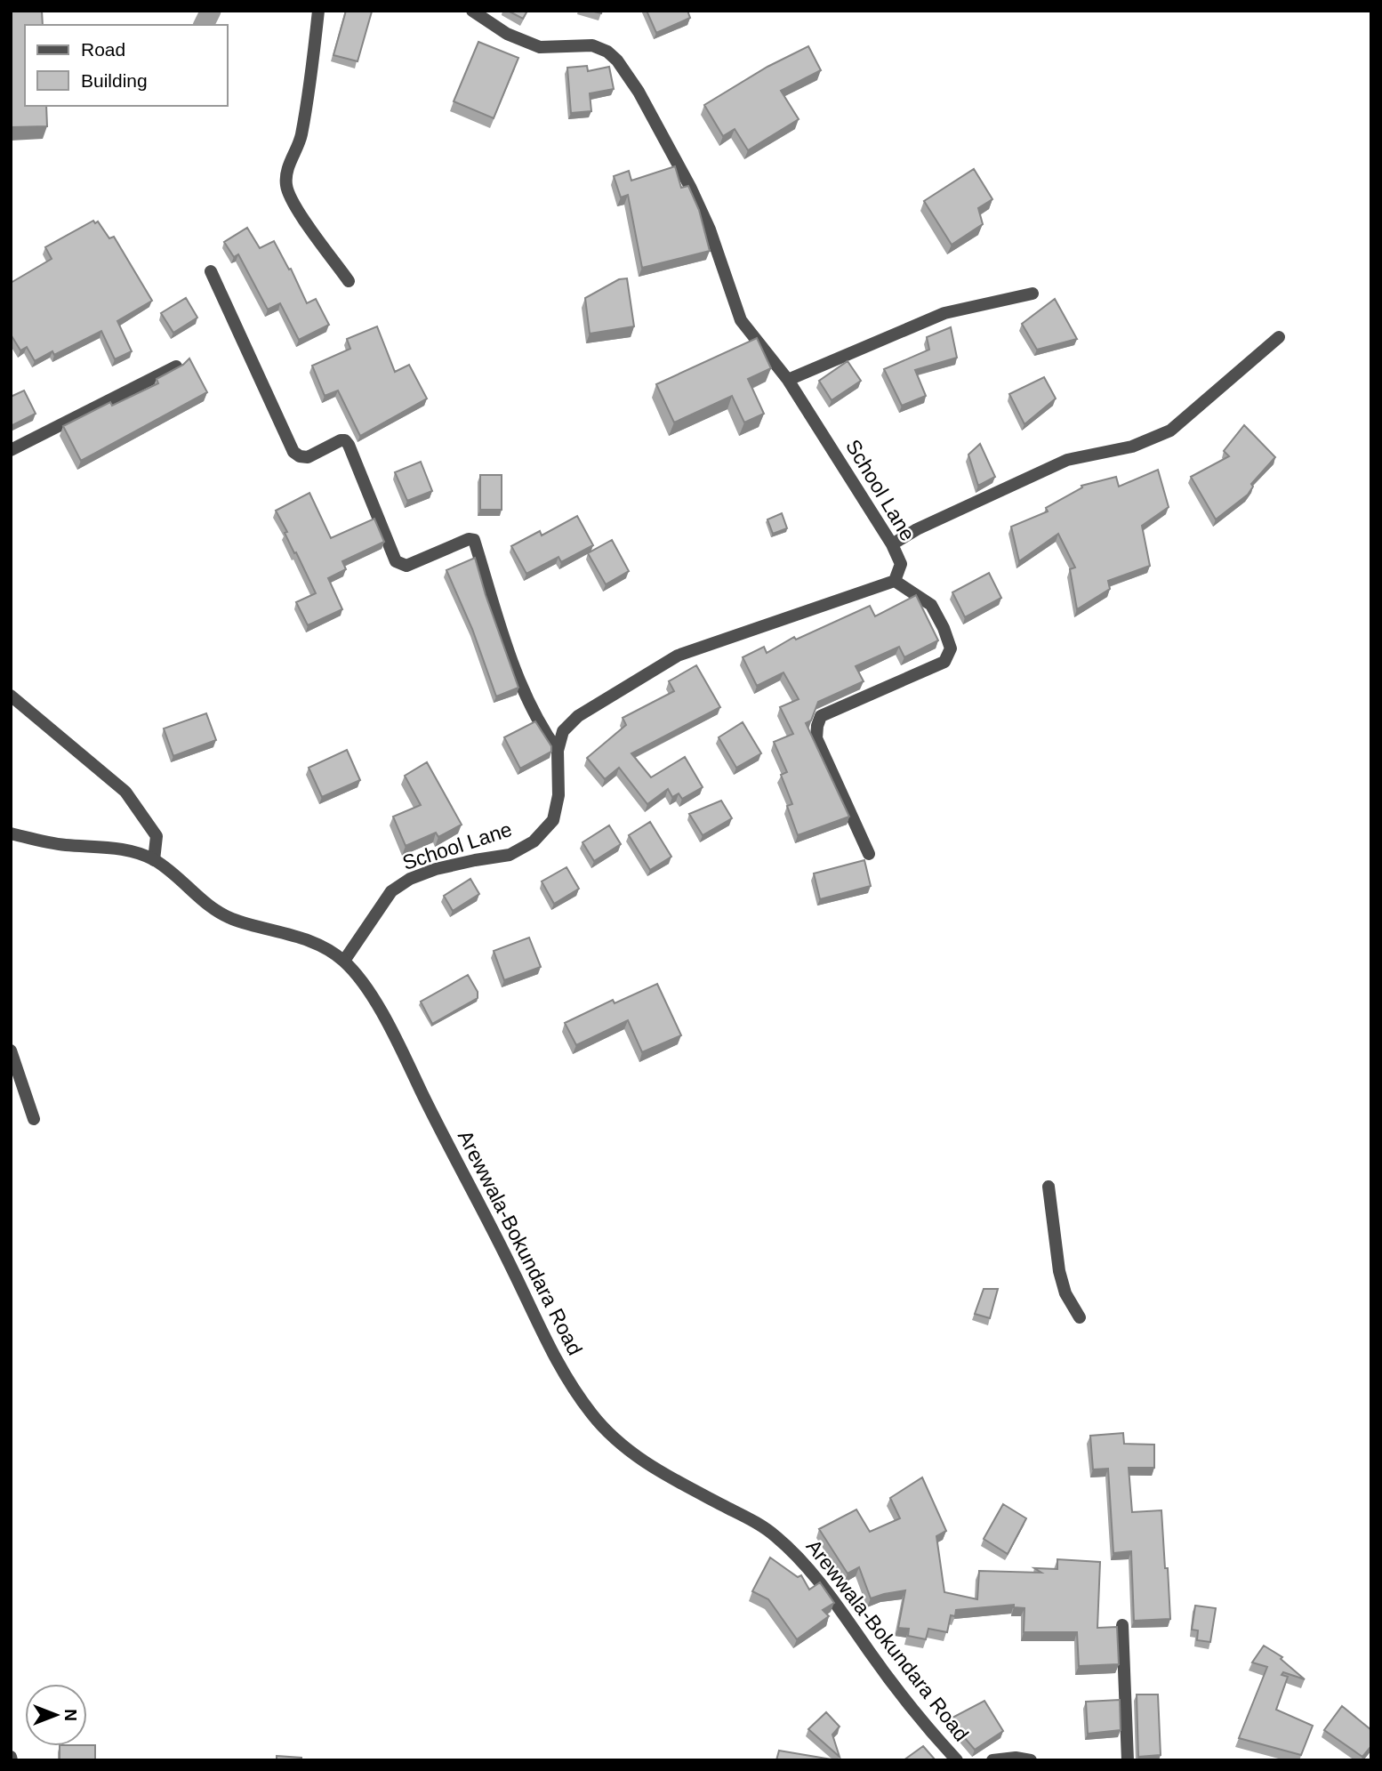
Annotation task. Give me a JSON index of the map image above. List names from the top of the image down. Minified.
{"streets":{"street":["School Lane","Arewwala-Bokundara Road"]},"crossings":[["School Lane","Arewwala-Bokundara Road"]],"legend":["Road","Building"],"north":"right"}
